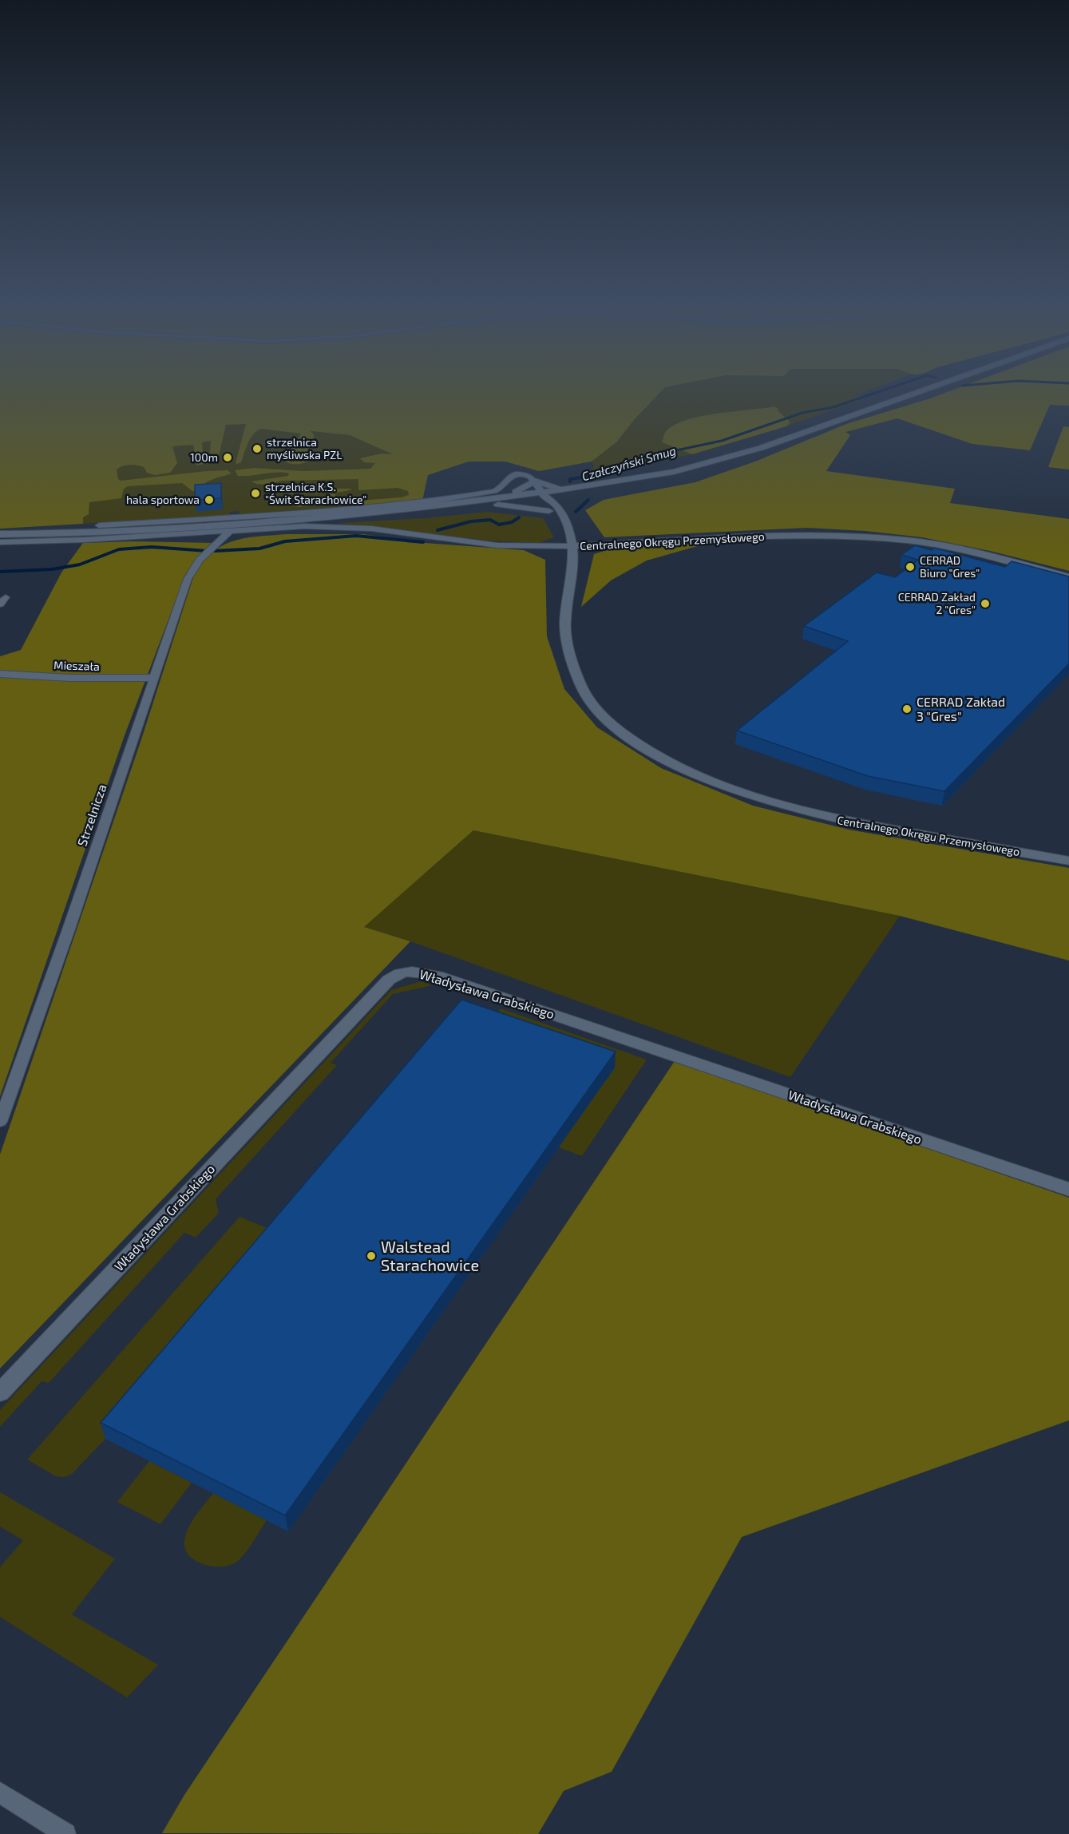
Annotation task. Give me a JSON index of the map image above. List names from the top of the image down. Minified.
{"streets":{"street":["Centralnego Okręgu Przemysłowego","Mieszała","Strzelnicza","Władysława Grabskiego"]},"crossings":[["Mieszała","Strzelnicza"]],"water":["Czałczyński Smug"],"places":["strzelnica myśliwska PZŁ","100m","strzelnica K.S. \"Świt Starachowice\"","hala sportowa","CERRAD Biuro \"Gres\"","CERRAD Zakład 2 \"Gres\"","CERRAD Zakład 3 \"Gres\"","Walstead Starachowice"]}
